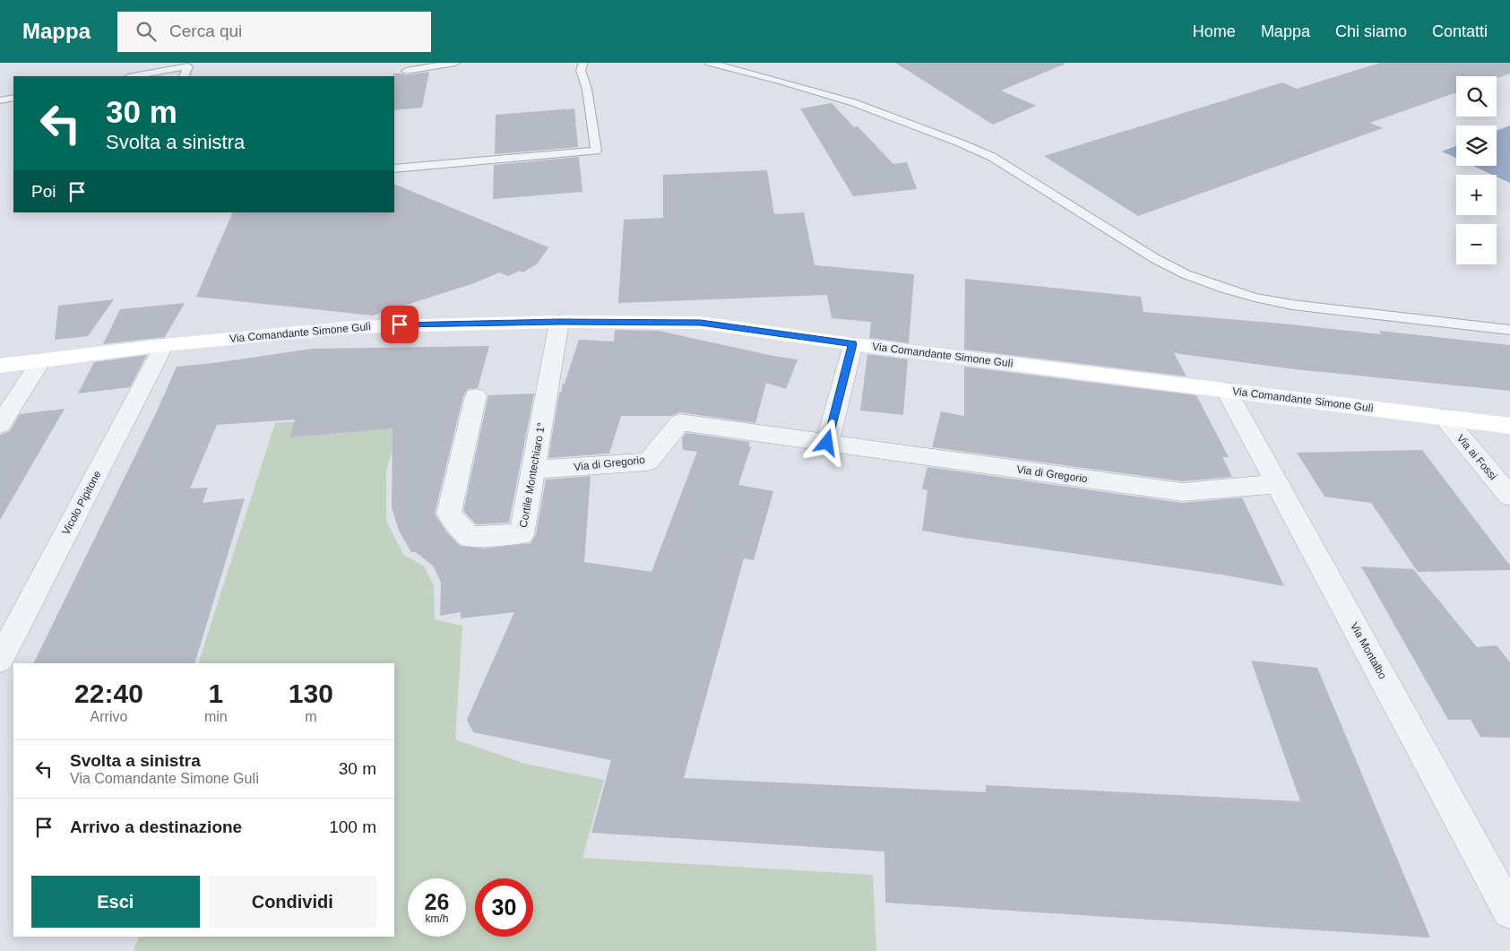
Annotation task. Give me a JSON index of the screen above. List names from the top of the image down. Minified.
{"streets":{"main road":["Via Comandante Simone Gulì"],"street":["Via ai Fossi","Via di Gregorio","Cortile Montechiaro 1°","Vicolo Pipitone","Via Montalbo"]},"crossings":[["Via Comandante Simone Gulì","Via ai Fossi"],["Via Comandante Simone Gulì","Cortile Montechiaro 1°"],["Via Comandante Simone Gulì","Vicolo Pipitone"],["Via Comandante Simone Gulì","Via Montalbo"],["Via di Gregorio","Cortile Montechiaro 1°"],["Via di Gregorio","Via Montalbo"]],"page":{"header":"Mappa","search":"Cerca qui","nav":["Home","Mappa","Chi siamo","Contatti"],"map_buttons":["+","−"],"turn":["30 m","Svolta a sinistra"],"then":"Poi","eta":["22:40","Arrivo","1","min","130","m"],"list":[{"name":"Svolta a sinistra","note":"Via Comandante Simone Gulì","value":"30 m"},{"name":"Arrivo a destinazione","value":"100 m"}],"buttons":["Esci","Condividi"],"speed":"26 km/h","limit":"30"}}
